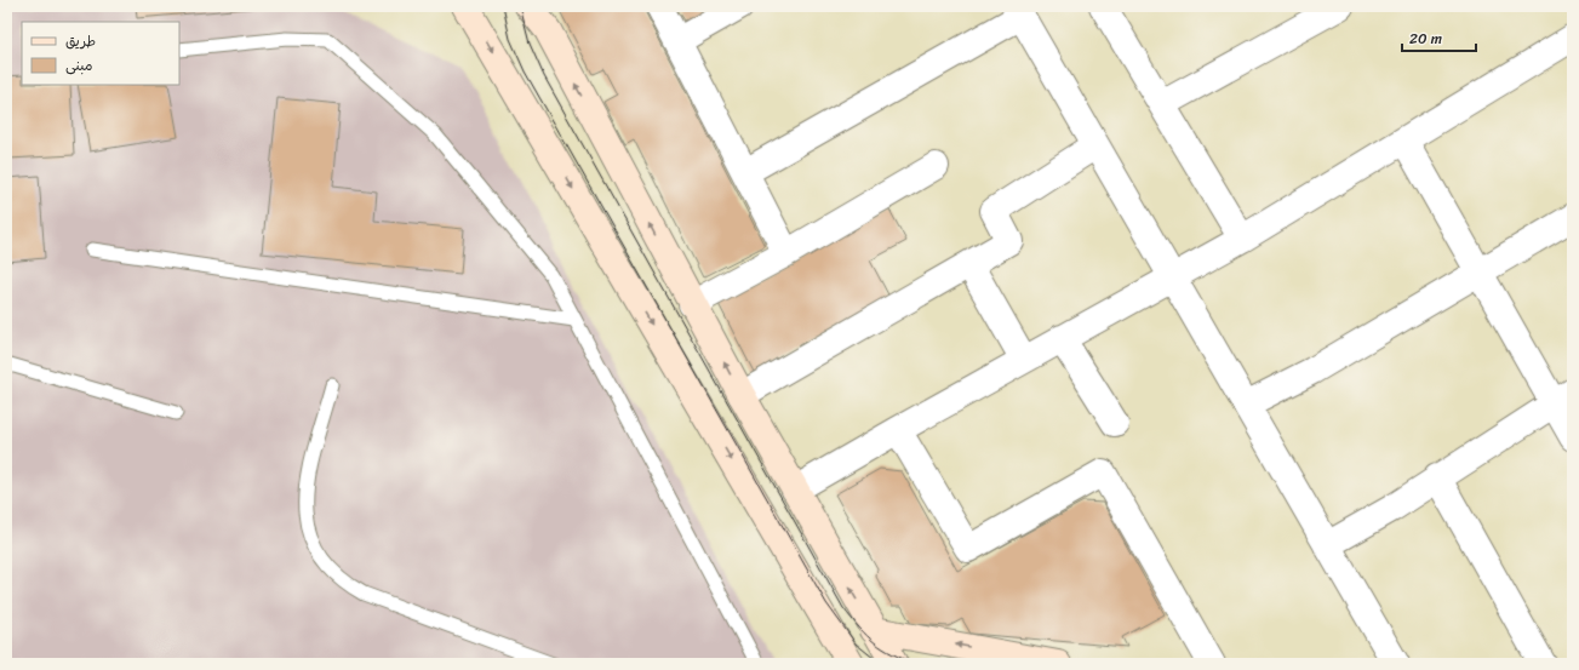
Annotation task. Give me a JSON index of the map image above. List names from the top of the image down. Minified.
{"legend":["طريق","مبنى"],"scale_bar":"20 m"}
